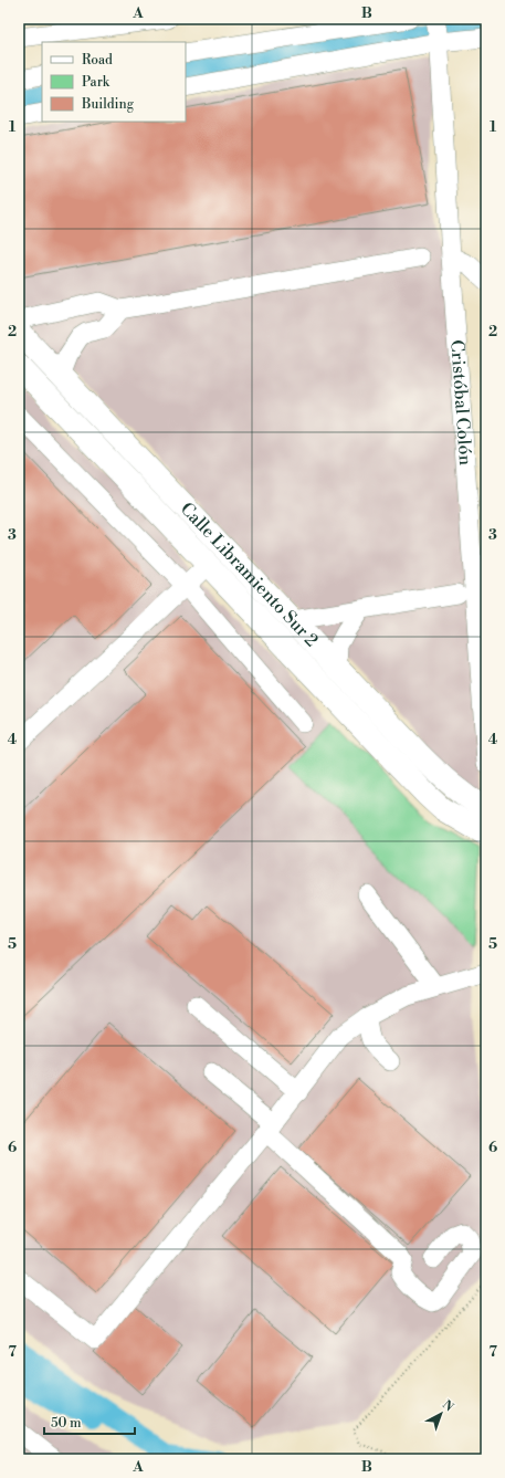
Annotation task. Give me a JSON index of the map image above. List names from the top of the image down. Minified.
{"streets":{"main road":["Calle Libramiento Sur 2"],"street":["Cristóbal Colón"]},"legend":["Road","Park","Building"],"scale_bar":"50 m","north":"top right","grid":{"columns":["A","B"],"rows":["1","2","3","4","5","6","7"]}}
